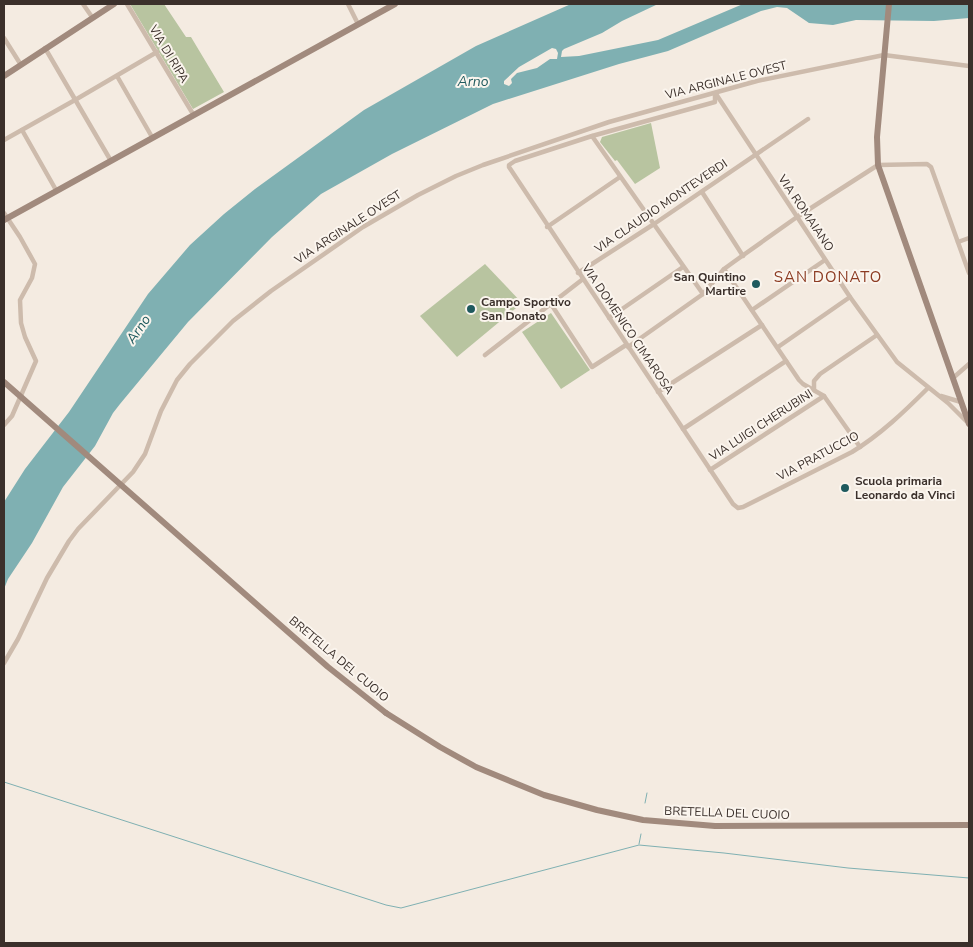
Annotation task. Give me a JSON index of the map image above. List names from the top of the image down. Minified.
{"streets":{"main road":["BRETELLA DEL CUOIO"],"street":["VIA DI RIPA","VIA ARGINALE OVEST","VIA CLAUDIO MONTEVERDI","VIA ROMAIANO","VIA DOMENICO CIMAROSA","VIA LUIGI CHERUBINI","VIA PRATUCCIO"]},"crossings":[["VIA ARGINALE OVEST","VIA ROMAIANO"],["VIA CLAUDIO MONTEVERDI","VIA ROMAIANO"],["VIA CLAUDIO MONTEVERDI","VIA DOMENICO CIMAROSA"],["VIA ROMAIANO","VIA PRATUCCIO"],["VIA DOMENICO CIMAROSA","VIA LUIGI CHERUBINI"],["VIA DOMENICO CIMAROSA","VIA PRATUCCIO"]],"districts":["SAN DONATO"],"water":["Arno"],"places":["San Quintino Martire","Campo Sportivo San Donato","Scuola primaria Leonardo da Vinci"]}
